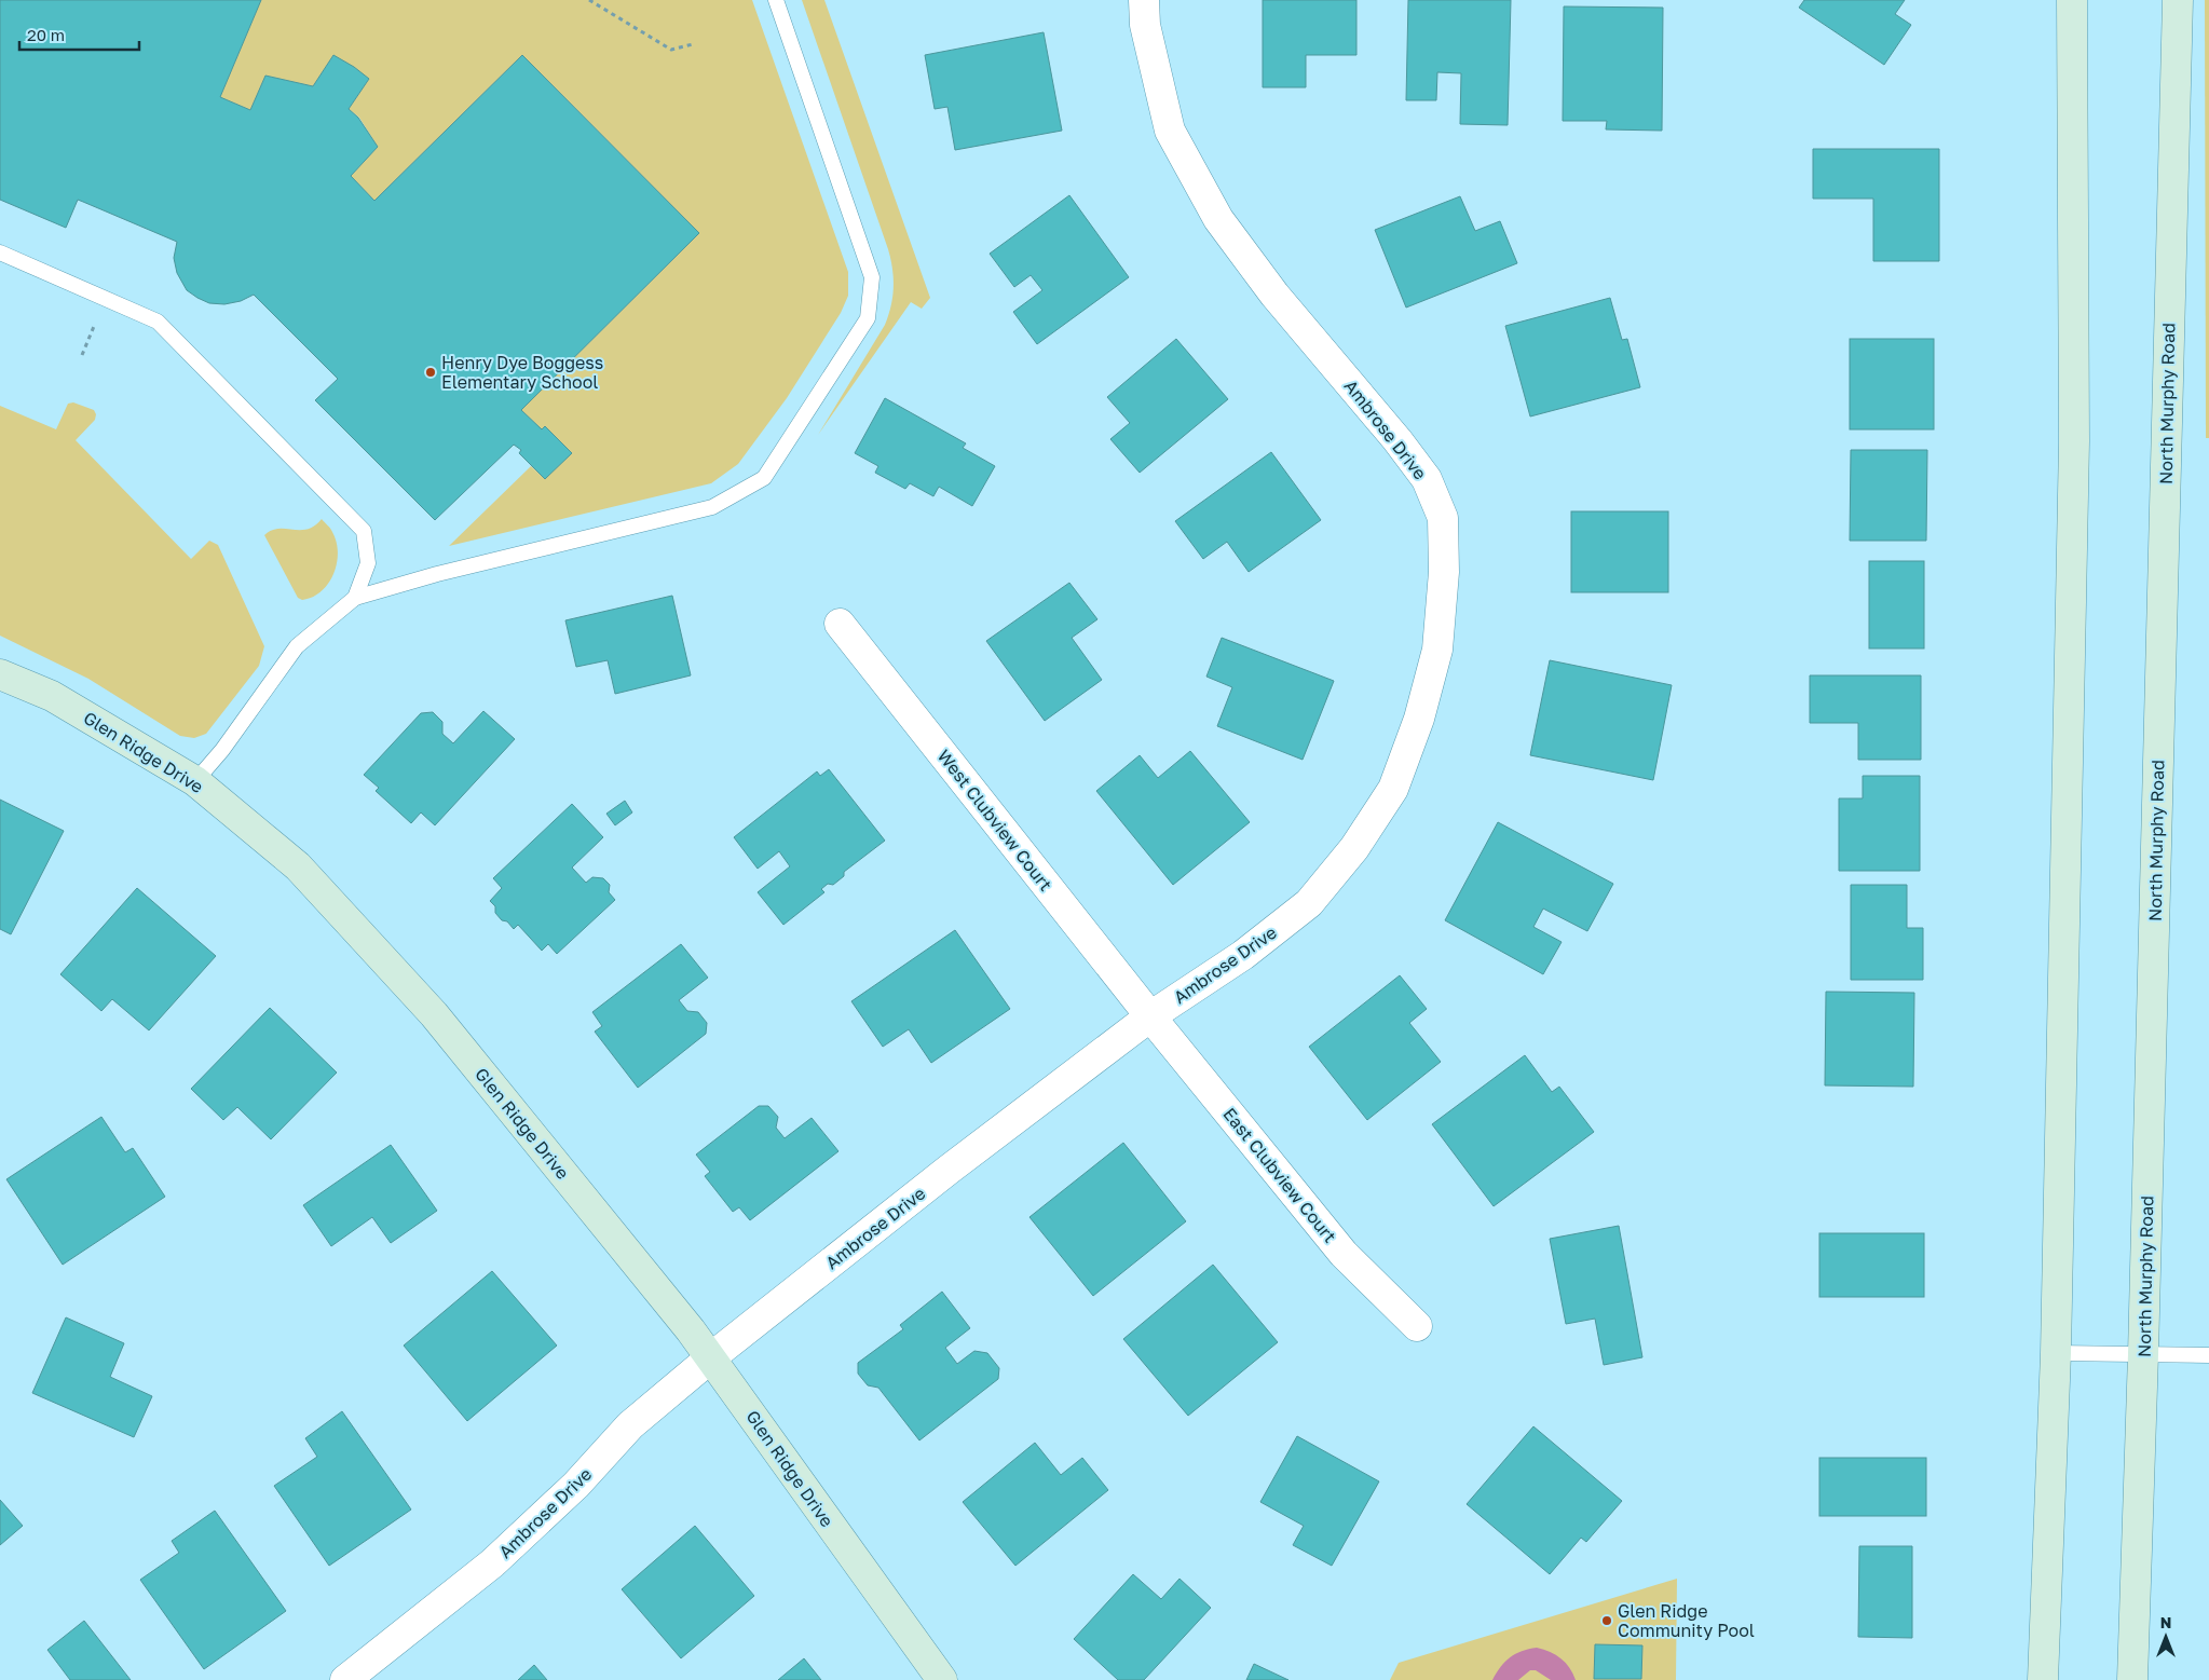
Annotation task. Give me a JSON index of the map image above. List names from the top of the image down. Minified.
{"streets":{"main road":["North Murphy Road","Glen Ridge Drive"],"street":["Ambrose Drive","West Clubview Court","East Clubview Court"]},"crossings":[["Ambrose Drive","Glen Ridge Drive"],["Ambrose Drive","West Clubview Court"],["Ambrose Drive","East Clubview Court"],["West Clubview Court","East Clubview Court"]],"places":["Henry Dye Boggess Elementary School","Glen Ridge Community Pool"],"scale_bar":"20 m","north":"top"}
